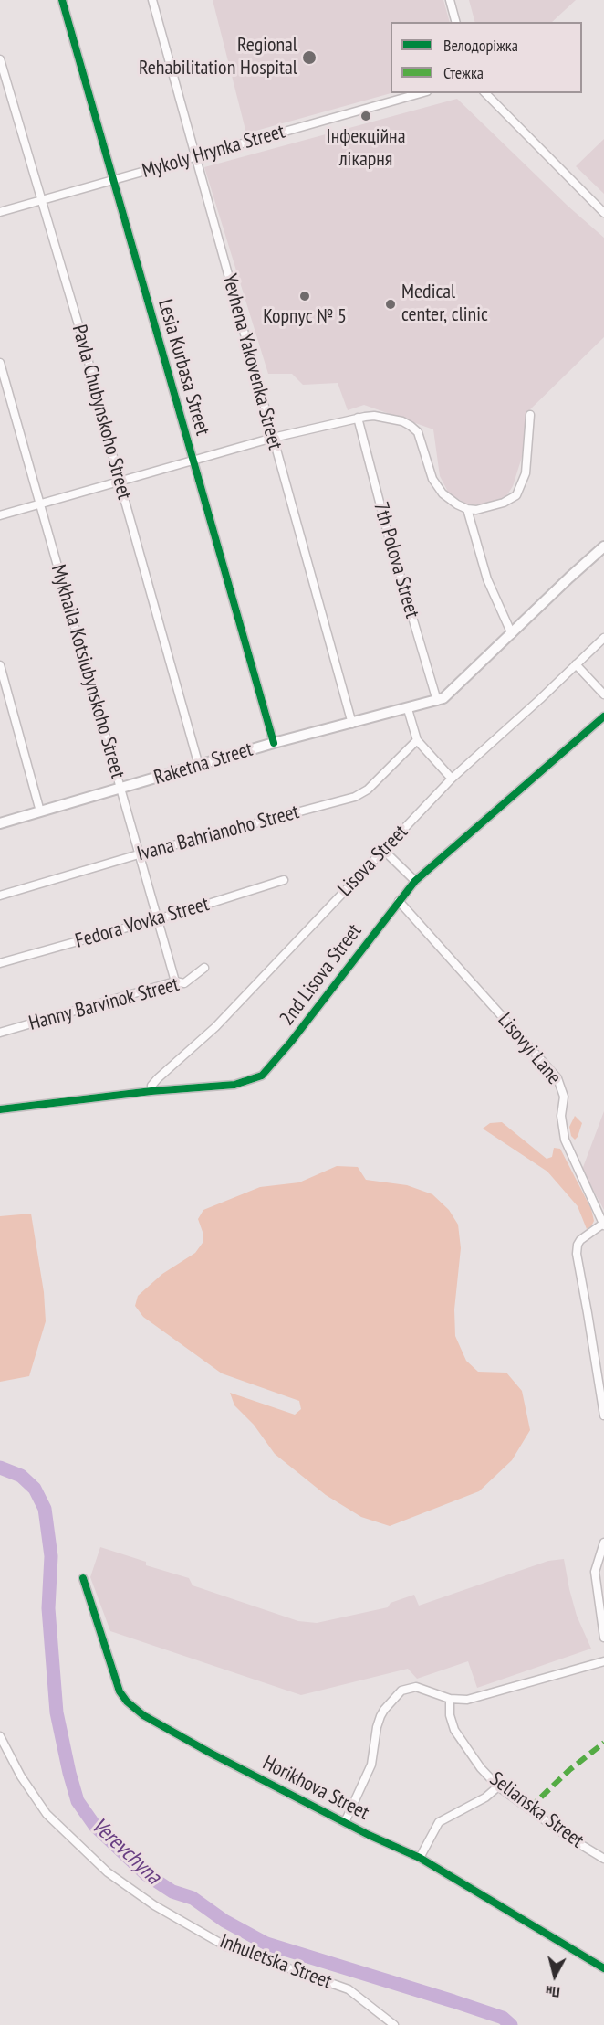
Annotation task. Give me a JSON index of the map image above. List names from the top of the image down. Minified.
{"streets":{"street":["Mykoly Hrynka Street","Yevhena Yakovenka Street","Lesia Kurbasa Street","Pavla Chubynskoho Street","7th Polova Street","Mykhaila Kotsiubynskoho Street","Raketna Street","Ivana Bahrianoho Street","Lisova Street","Fedora Vovka Street","2nd Lisova Street","Hanny Barvinok Street","Lisovyi Lane","Horikhova Street","Selianska Street","Inhuletska Street"]},"crossings":[["Mykoly Hrynka Street","Yevhena Yakovenka Street"],["Mykoly Hrynka Street","Lesia Kurbasa Street"],["Mykoly Hrynka Street","Pavla Chubynskoho Street"],["Yevhena Yakovenka Street","Raketna Street"],["Lesia Kurbasa Street","Raketna Street"],["Pavla Chubynskoho Street","Raketna Street"],["7th Polova Street","Raketna Street"],["Mykhaila Kotsiubynskoho Street","Raketna Street"],["Mykhaila Kotsiubynskoho Street","Ivana Bahrianoho Street"],["Mykhaila Kotsiubynskoho Street","Fedora Vovka Street"],["Mykhaila Kotsiubynskoho Street","Hanny Barvinok Street"],["Lisova Street","2nd Lisova Street"],["2nd Lisova Street","Lisovyi Lane"]],"water":["Verevchyna"],"places":["Regional Rehabilitation Hospital","Інфекційна лікарня","Корпус № 5","Medical center, clinic"],"legend":["Велодоріжка","Стежка"],"north":"bottom"}
